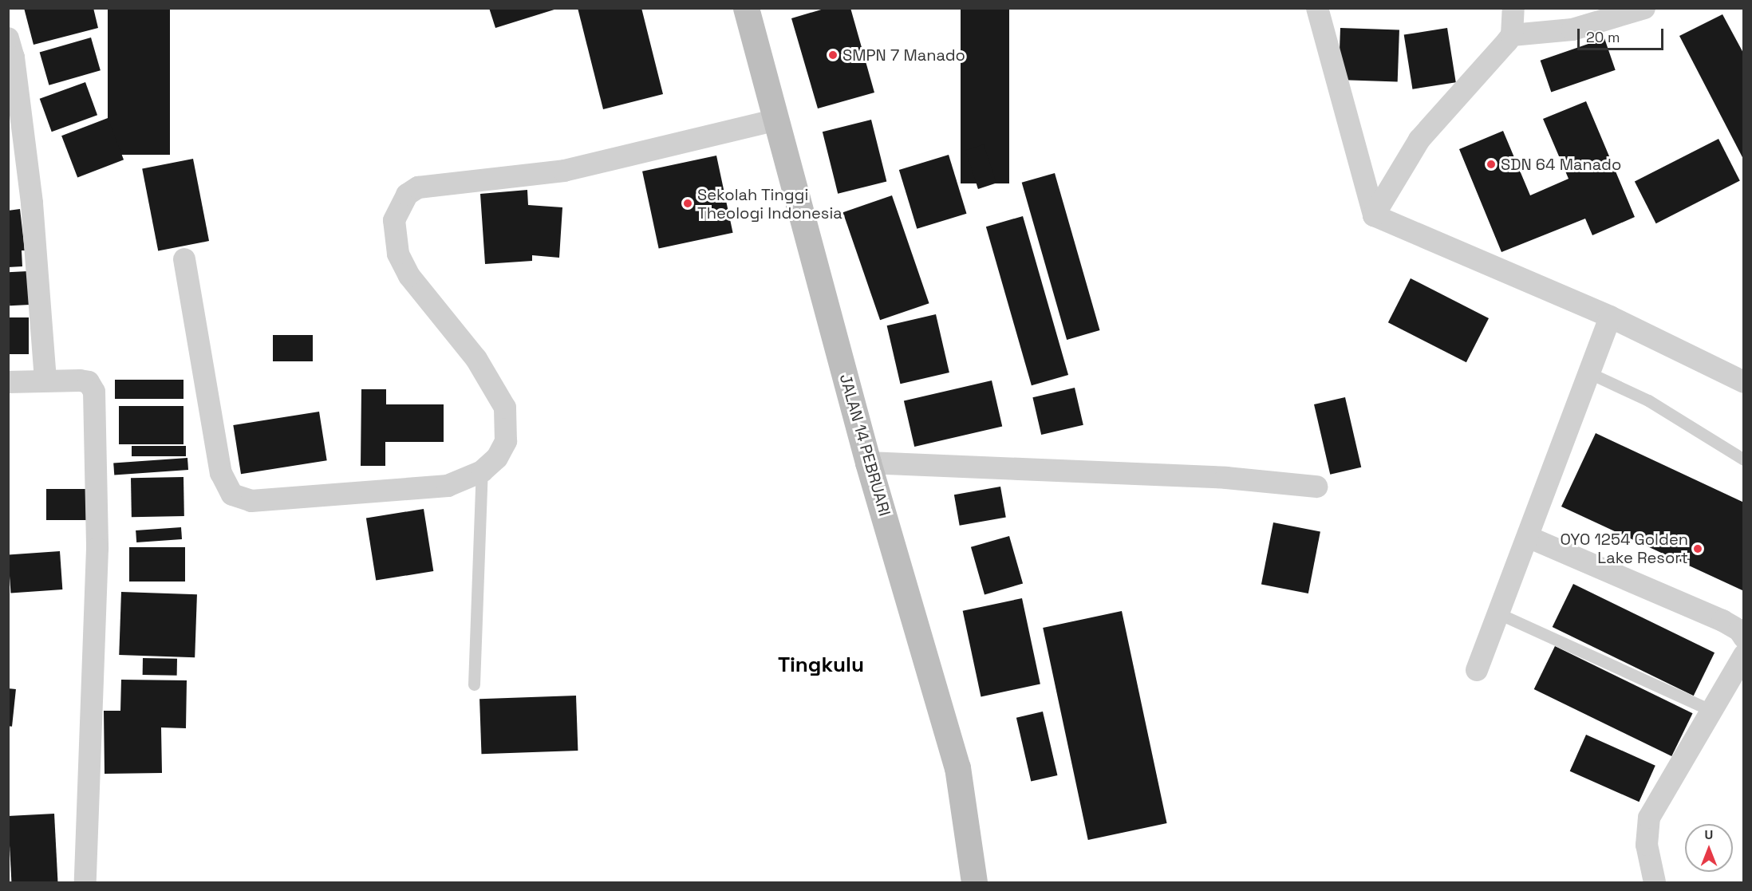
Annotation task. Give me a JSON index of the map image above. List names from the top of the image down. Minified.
{"streets":{"main road":["JALAN 14 PEBRUARI"]},"districts":["Tingkulu"],"places":["SMPN 7 Manado","SDN 64 Manado","Sekolah Tinggi Theologi Indonesia","OYO 1254 Golden Lake Resort"],"scale_bar":"20 m","north":"top"}
